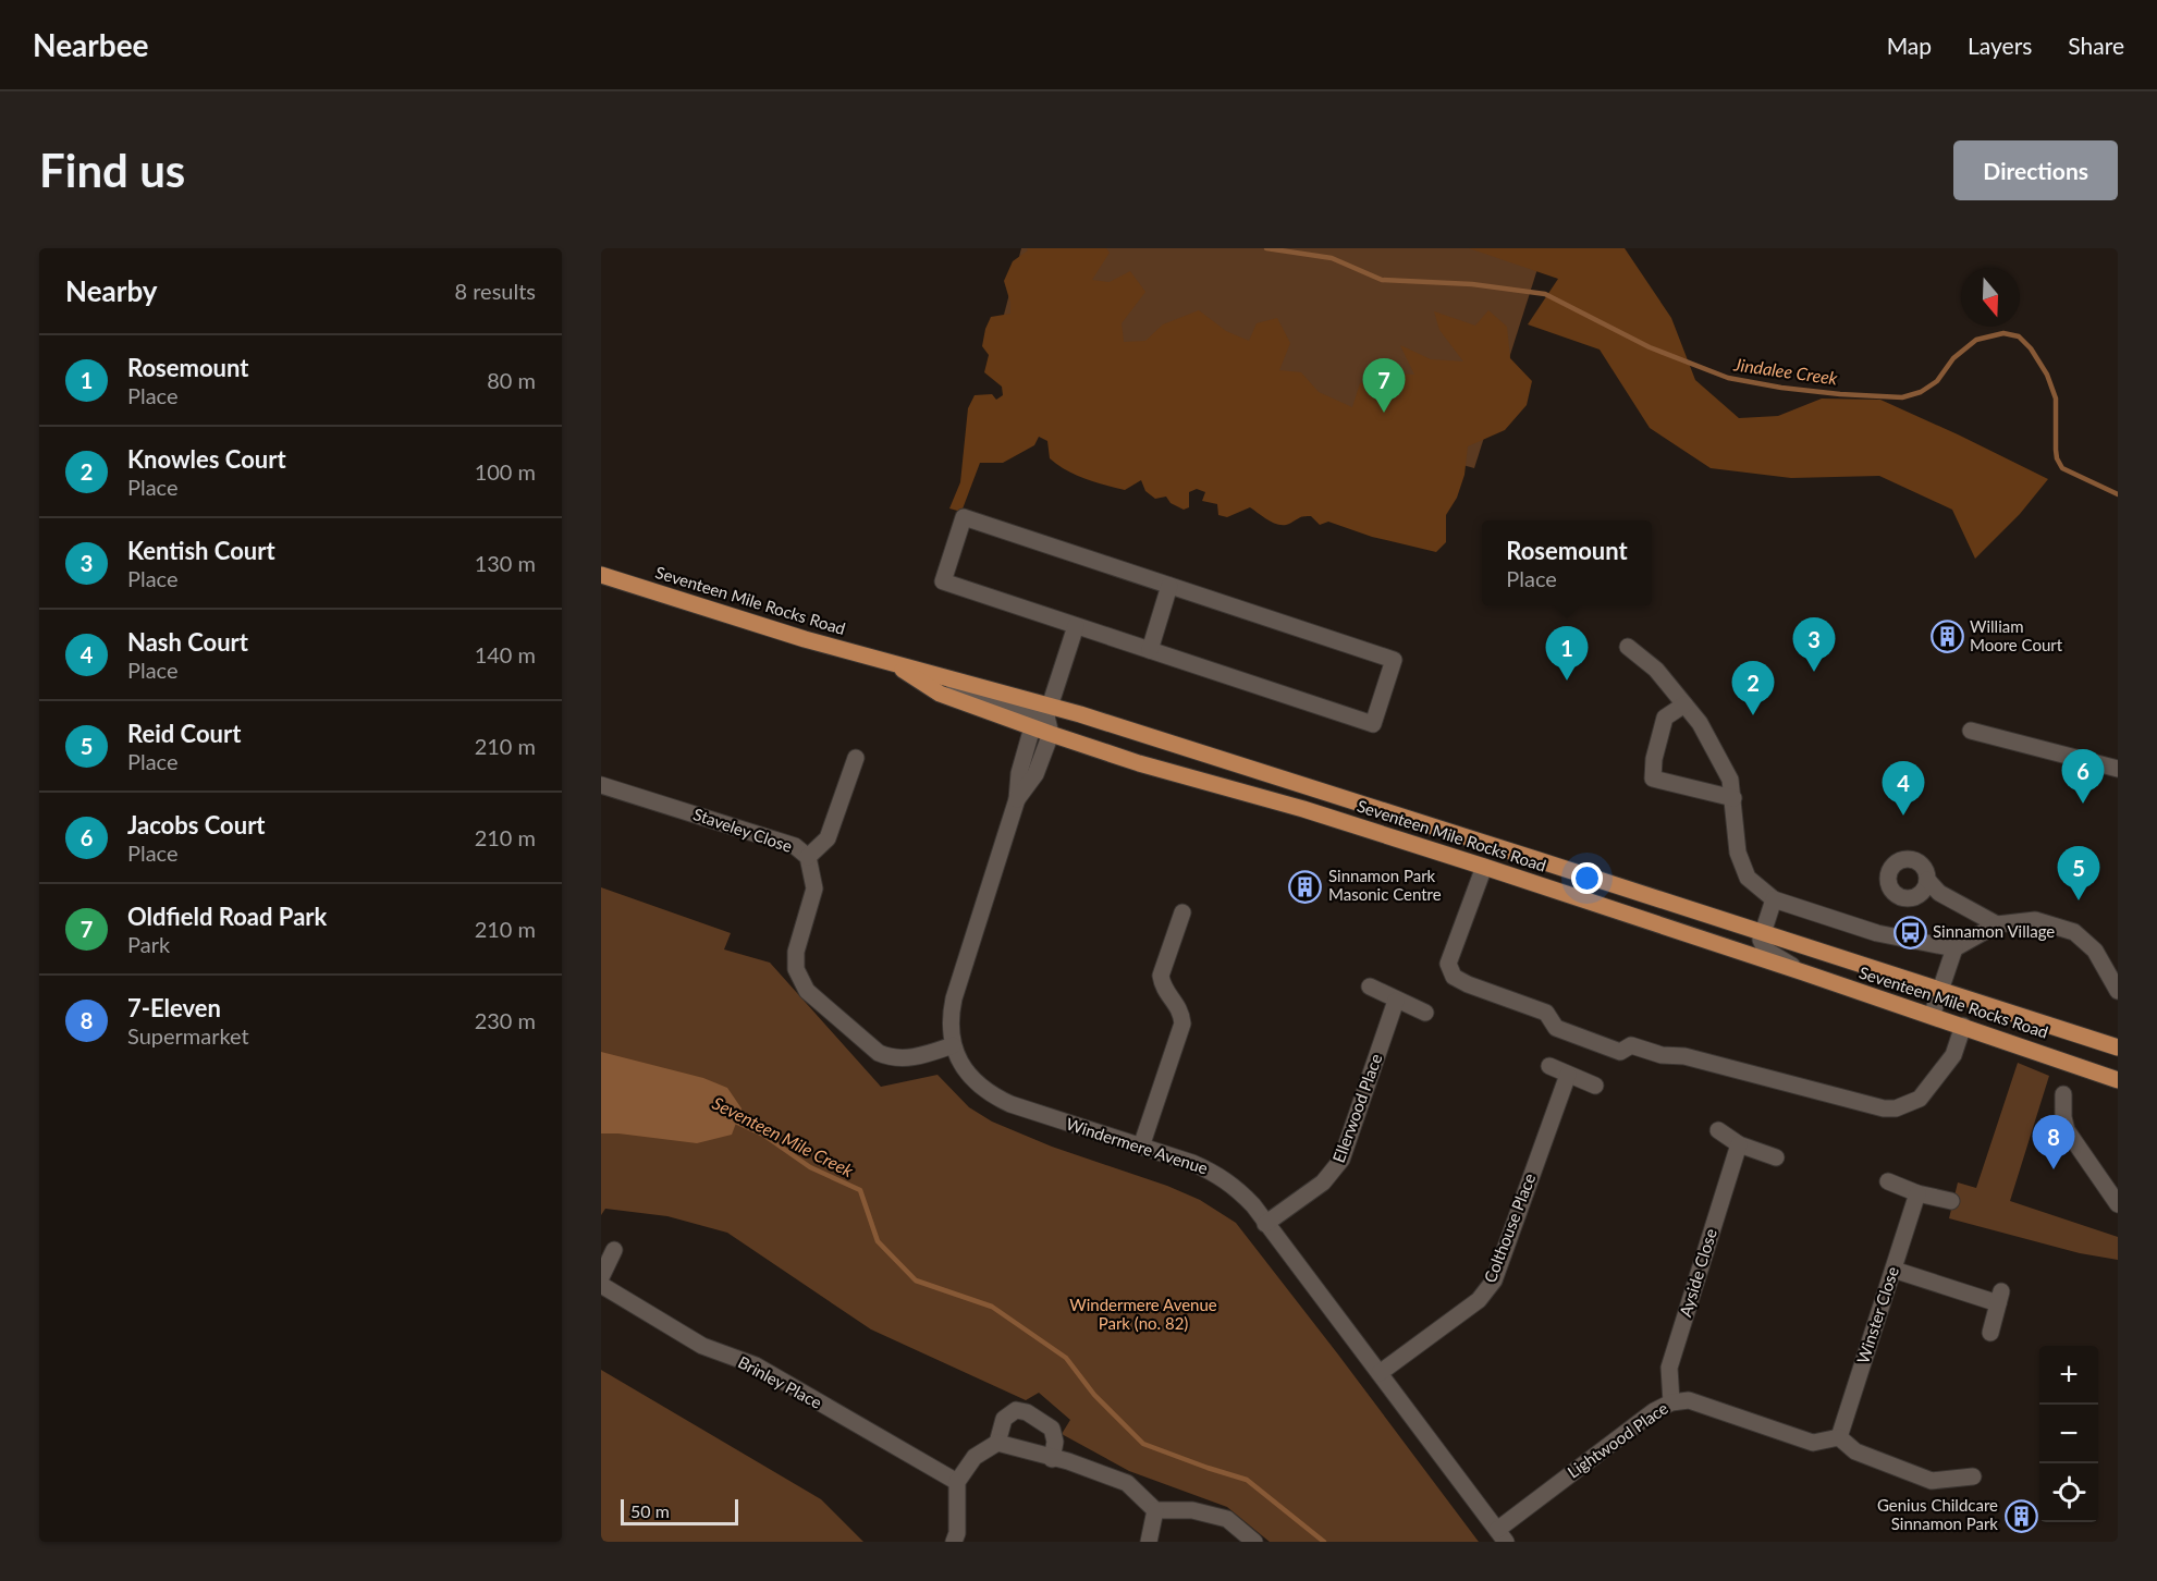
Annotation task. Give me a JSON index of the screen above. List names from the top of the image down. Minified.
{"streets":{"main road":["Seventeen Mile Rocks Road"],"street":["Staveley Close","Ellerwood Place","Windermere Avenue","Colthouse Place","Ayside Close","Winster Close","Brinley Place","Lightwood Place"]},"crossings":[["Staveley Close","Windermere Avenue"],["Ellerwood Place","Windermere Avenue"],["Windermere Avenue","Colthouse Place"],["Windermere Avenue","Lightwood Place"],["Ayside Close","Lightwood Place"],["Winster Close","Lightwood Place"]],"water":["Jindalee Creek","Seventeen Mile Creek"],"parks":["Windermere Avenue Park (no. 82)"],"places":{"building":["William Moore Court","Sinnamon Park Masonic Centre","Genius Childcare Sinnamon Park"],"bus stop":["Sinnamon Village"]},"scale_bar":"50 m","north":"bottom","page":{"header":"Nearbee","nav":["Map","Layers","Share"],"buttons":"Directions","title":"Find us","heading":["Nearby","8 results"],"list":[{"mark":"1","name":"Rosemount","note":"Place","value":"80 m"},{"mark":"2","name":"Knowles Court","note":"Place","value":"100 m"},{"mark":"3","name":"Kentish Court","note":"Place","value":"130 m"},{"mark":"4","name":"Nash Court","note":"Place","value":"140 m"},{"mark":"5","name":"Reid Court","note":"Place","value":"210 m"},{"mark":"6","name":"Jacobs Court","note":"Place","value":"210 m"},{"mark":"7","name":"Oldfield Road Park","note":"Park","value":"210 m"},{"mark":"8","name":"7-Eleven","note":"Supermarket","value":"230 m"}],"pins":["7","3","1","2","6","4","5","8"],"popup":["Rosemount","Place"],"map_buttons":["+","−"],"scale":"50 m"}}
